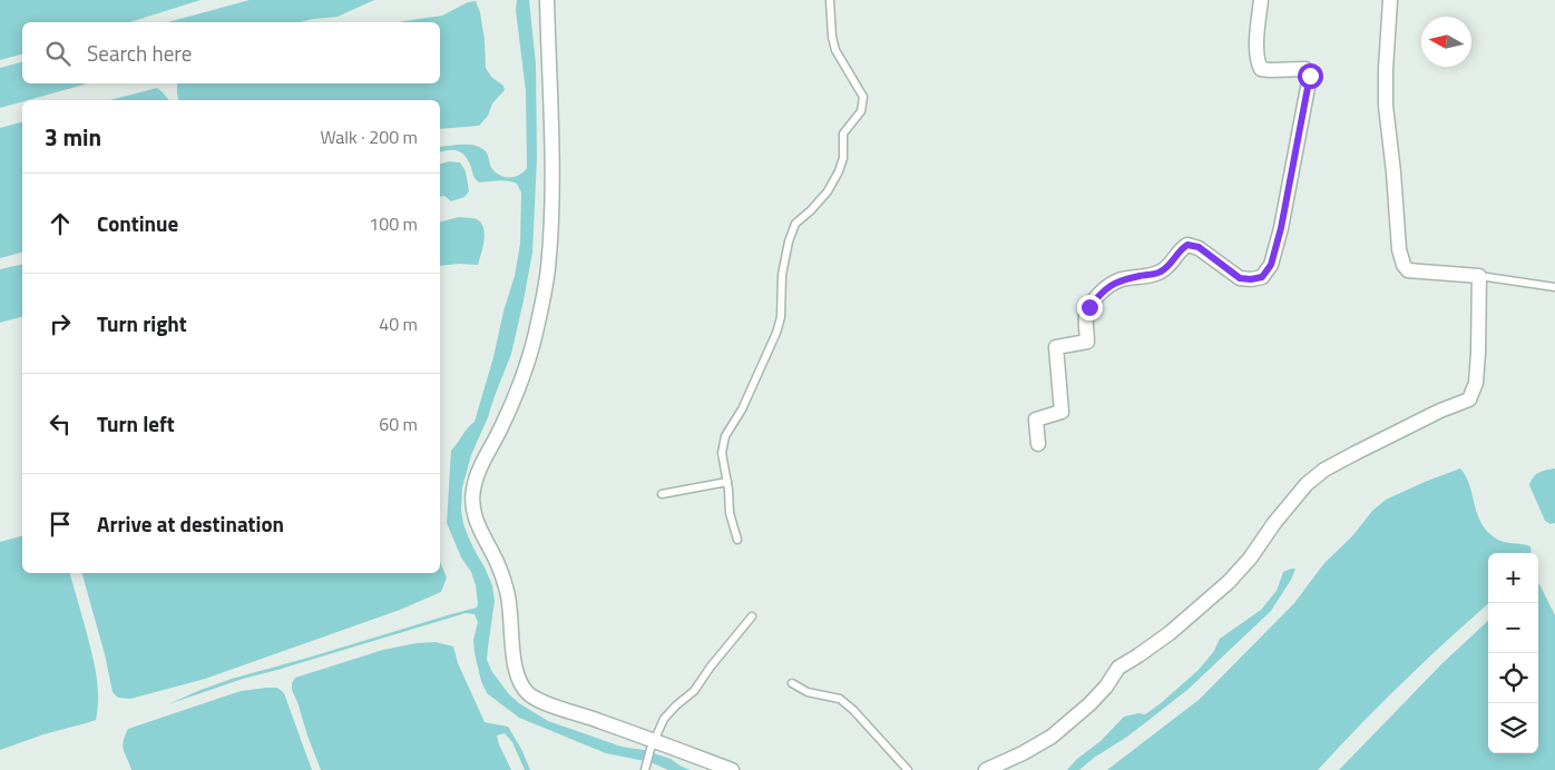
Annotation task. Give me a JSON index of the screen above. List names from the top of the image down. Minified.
{"north":"left","page":{"search":"Search here","heading":["3 min","Walk · 200 m"],"list":[["Continue","100 m"],["Turn right","40 m"],["Turn left","60 m"],"Arrive at destination"],"map_buttons":["+","−"]}}
